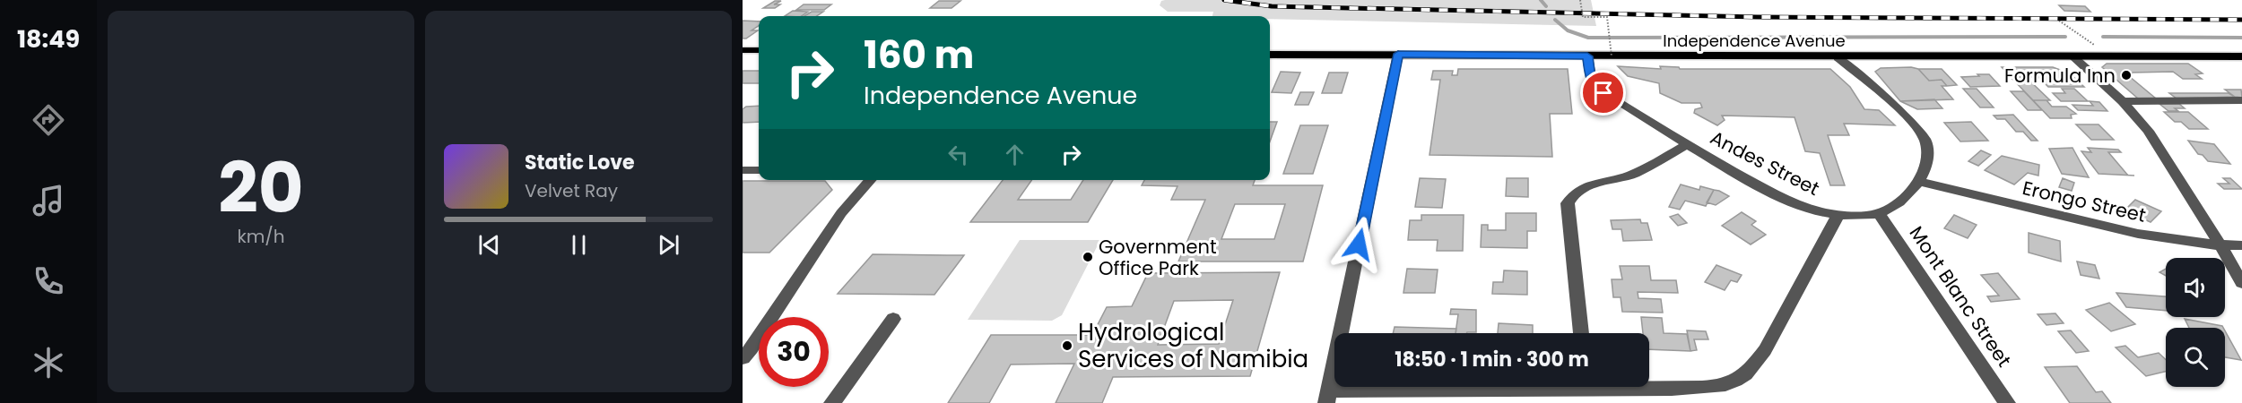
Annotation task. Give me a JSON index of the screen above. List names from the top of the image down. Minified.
{"streets":{"main road":["Independence Avenue"],"street":["Andes Street","Erongo Street","Mont Blanc Street"]},"crossings":[["Independence Avenue","Andes Street"],["Andes Street","Mont Blanc Street"]],"places":["Formula Inn","Government Office Park","Hydrological Services of Namibia"],"page":{"tabs":"18:49","tile":["20","km/h"],"turn":["160 m","Independence Avenue"],"song":["Static Love","Velvet Ray"],"limit":"30","trip":"18:50 · 1 min · 300 m"}}
